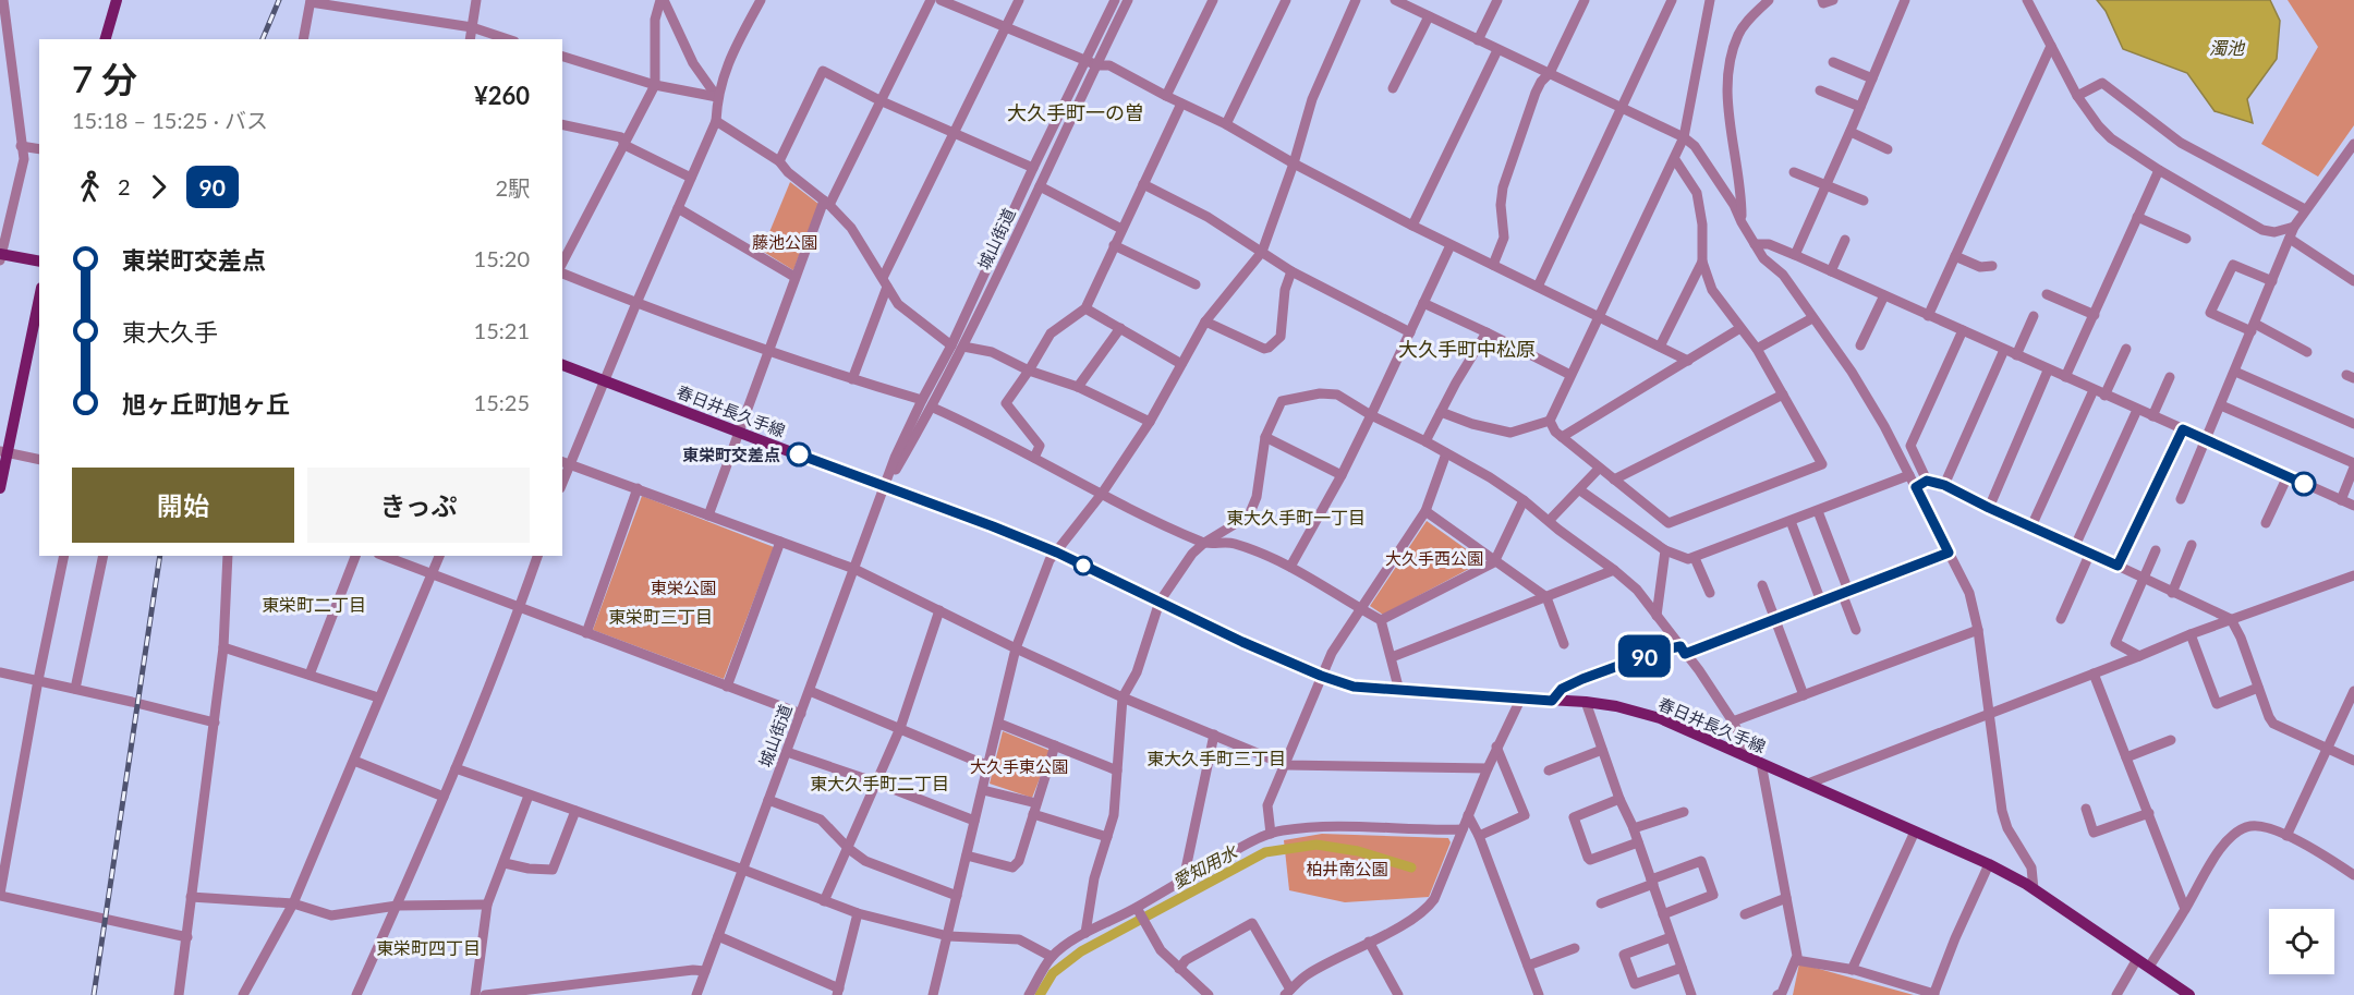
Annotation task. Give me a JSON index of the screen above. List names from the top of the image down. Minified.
{"streets":{"main road":["春日井長久手線"],"street":["城山街道"]},"crossings":[["城山街道","春日井長久手線"]],"districts":["大久手町一の曽","大久手町中松原","東大久手町一丁目","東栄町二丁目","東栄町三丁目","東大久手町三丁目","東大久手町二丁目","東栄町四丁目"],"water":["濁池","愛知用水"],"parks":["藤池公園","大久手西公園","東栄公園","大久手東公園","柏井南公園"],"places":["東栄町交差点"],"lines":["bus line 90"],"page":{"on_map":"90","heading":["7 分","15:18 – 15:25 · バス","¥260"],"legs":["2","90","2駅"],"list":[{"name":"東栄町交差点","value":"15:20"},{"name":"東大久手","value":"15:21"},{"name":"旭ヶ丘町旭ヶ丘","value":"15:25"}],"buttons":["開始","きっぷ"]}}
